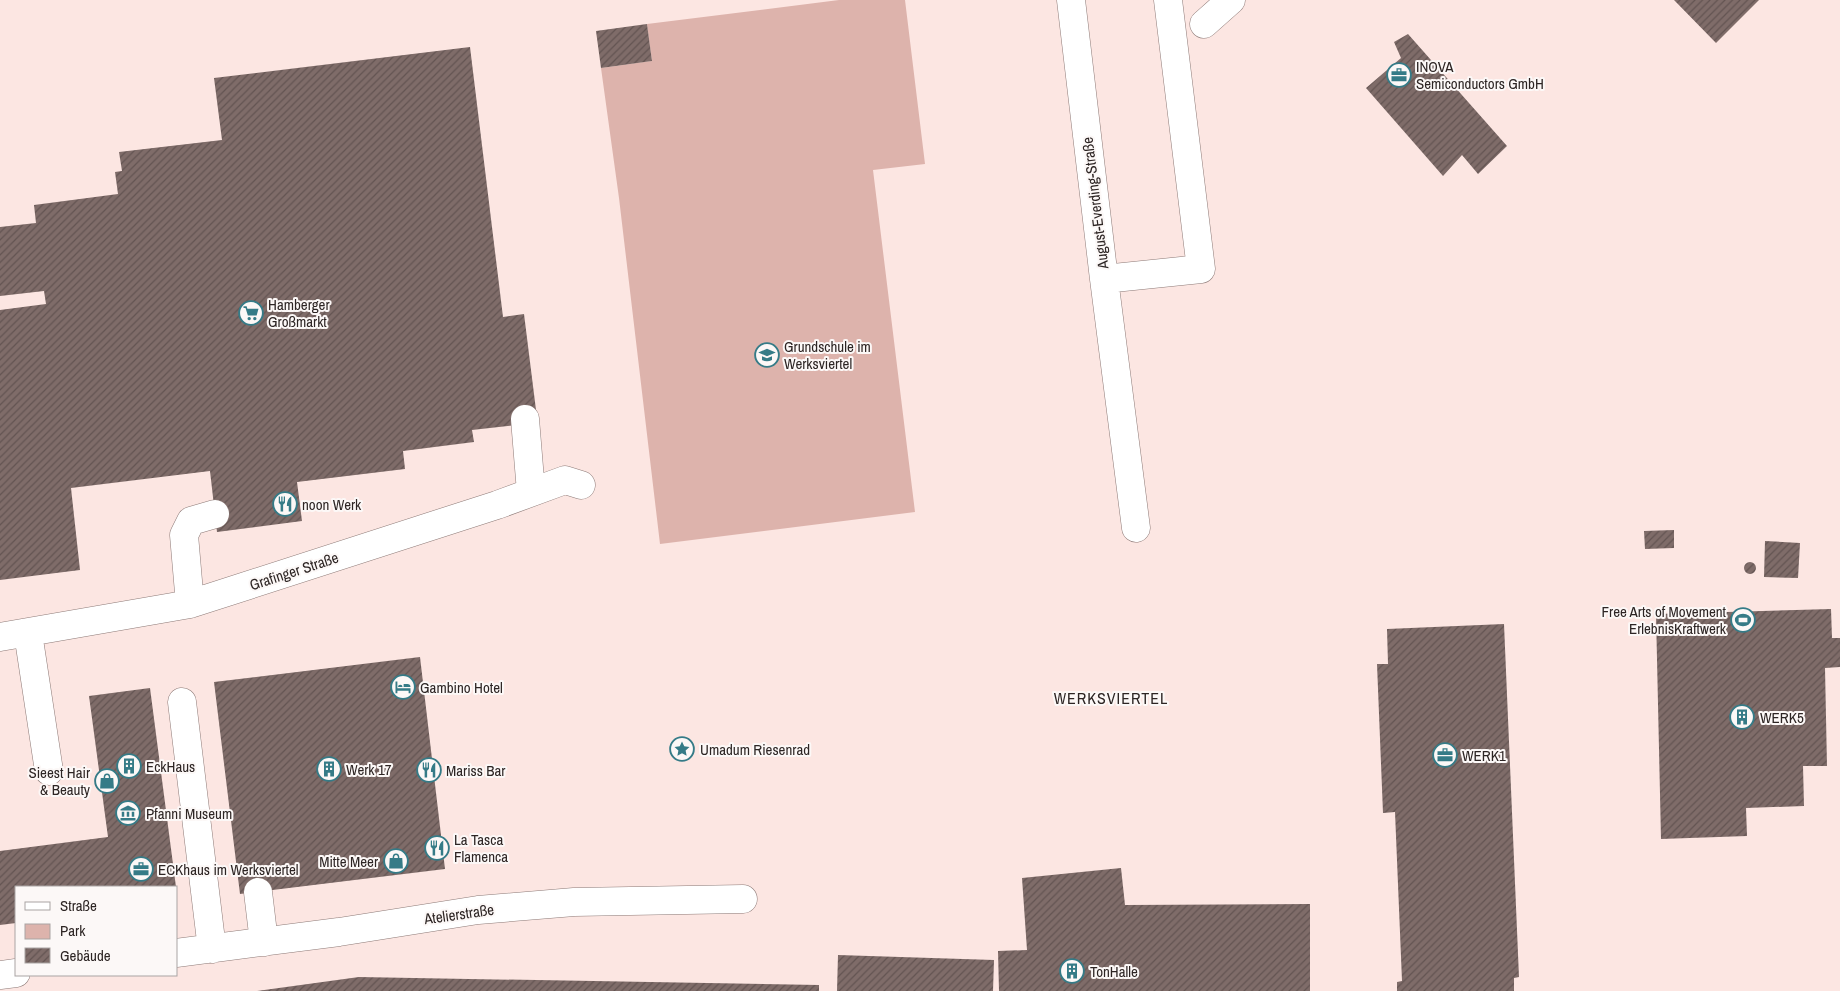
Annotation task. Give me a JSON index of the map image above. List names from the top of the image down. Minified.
{"streets":{"street":["August-Everding-Straße","Grafinger Straße","Atelierstraße"]},"districts":["WERKSVIERTEL"],"places":{"office":["INOVA Semiconductors GmbH","WERK1","ECKhaus im Werksviertel"],"supermarket":["Hamberger Großmarkt"],"school or university":["Grundschule im Werksviertel"],"restaurant":["noon Werk","Mariss Bar","La Tasca Flamenca"],"sports":["Free Arts of Movement ErlebnisKraftwerk"],"hotel":["Gambino Hotel"],"building":["WERK5","EckHaus","Werk 17","TonHalle"],"place":["Umadum Riesenrad"],"shop":["Sieest Hair & Beauty","Mitte Meer"],"museum":["Pfanni Museum"]},"legend":["Straße","Park","Gebäude"]}
